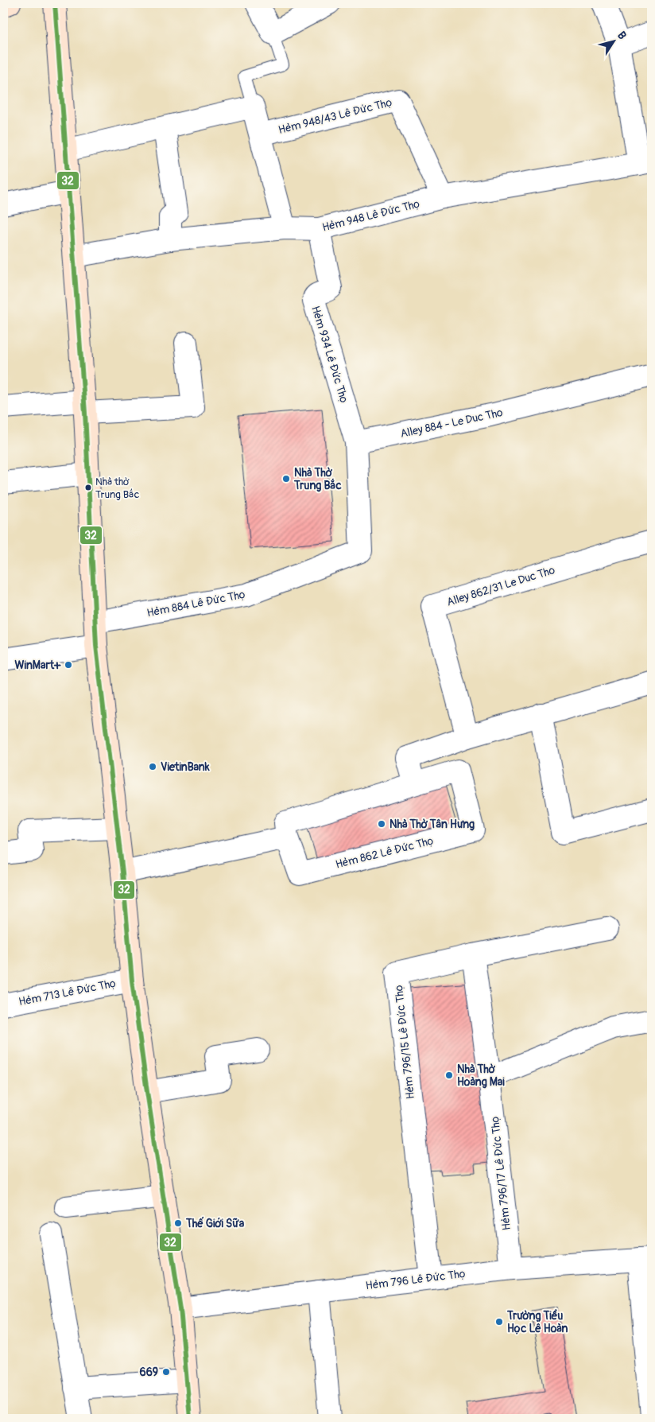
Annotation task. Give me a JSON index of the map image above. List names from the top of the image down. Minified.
{"streets":{"street":["Hẻm 948/43 Lê Đức Thọ","Hẻm 948 Lê Đức Thọ","Hẻm 934 Lê Đức Thọ","Alley 884 - Le Duc Tho","Alley 862/31 Le Duc Tho","Hẻm 884 Lê Đức Thọ","Hẻm 862 Lê Đức Thọ","Hẻm 713 Lê Đức Thọ","Hẻm 796/15 Lê Đức Thọ","Hẻm 796/17 Lê Đức Thọ","Hẻm 796 Lê Đức Thọ"]},"crossings":[["Hẻm 948/43 Lê Đức Thọ","Hẻm 948 Lê Đức Thọ"],["Hẻm 948 Lê Đức Thọ","Hẻm 934 Lê Đức Thọ"],["Hẻm 934 Lê Đức Thọ","Alley 884 - Le Duc Tho"],["Hẻm 934 Lê Đức Thọ","Hẻm 884 Lê Đức Thọ"],["Alley 884 - Le Duc Tho","Hẻm 884 Lê Đức Thọ"],["Hẻm 796/15 Lê Đức Thọ","Hẻm 796/17 Lê Đức Thọ"],["Hẻm 796/15 Lê Đức Thọ","Hẻm 796 Lê Đức Thọ"],["Hẻm 796/17 Lê Đức Thọ","Hẻm 796 Lê Đức Thọ"]],"places":["Nhà Thờ Trung Bắc","Nhà thờ Trung Bắc","WinMart+","VietinBank","Nhà Thờ Tân Hưng","Nhà Thờ Hoàng Mai","Thế Giới Sữa","Trường Tiểu Học Lê Hoàn","669"],"lines":["transit line 32"],"north":"top right"}
